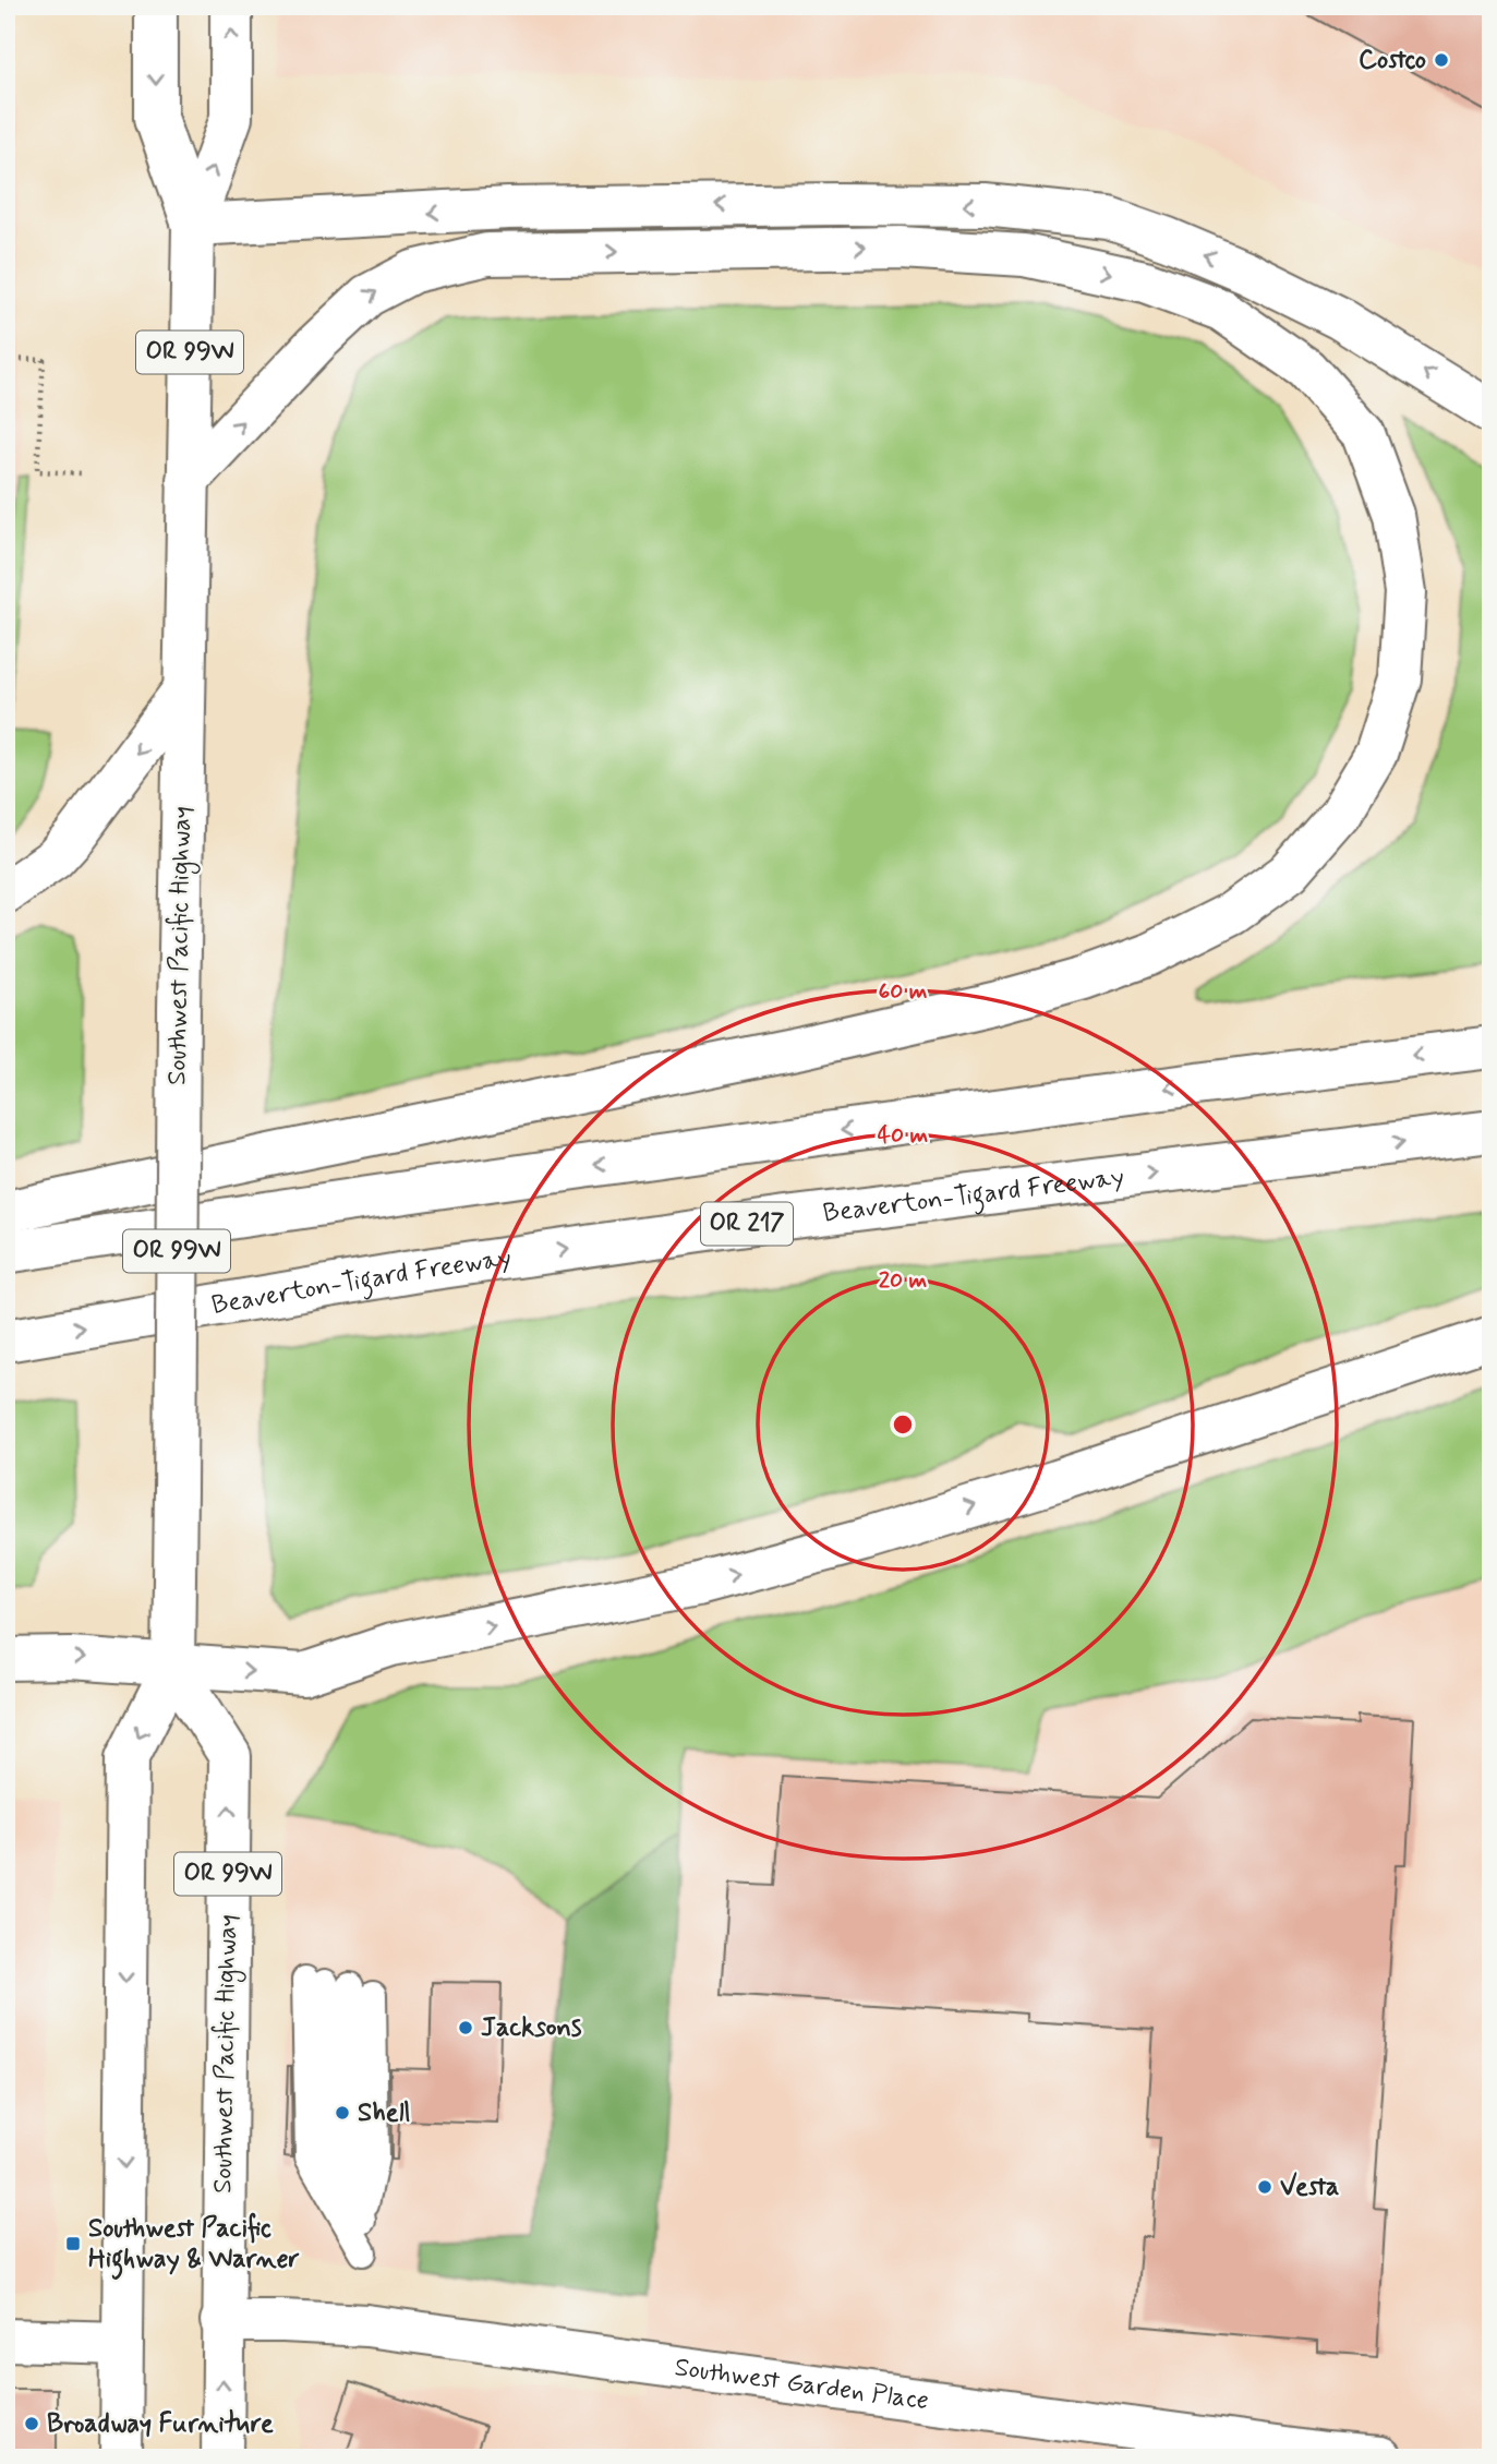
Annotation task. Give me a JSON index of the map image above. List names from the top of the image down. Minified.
{"streets":{"main road":["OR 99W","Southwest Pacific Highway","Beaverton-Tigard Freeway","OR 217","Southwest Garden Place"]},"crossings":[["Southwest Pacific Highway","Southwest Garden Place"]],"places":{"other":["Costco","Jacksons","Shell","Vesta","Broadway Furniture"],"transit":["Southwest Pacific Highway & Warner"]},"rings":["60 m","40 m","20 m"]}
